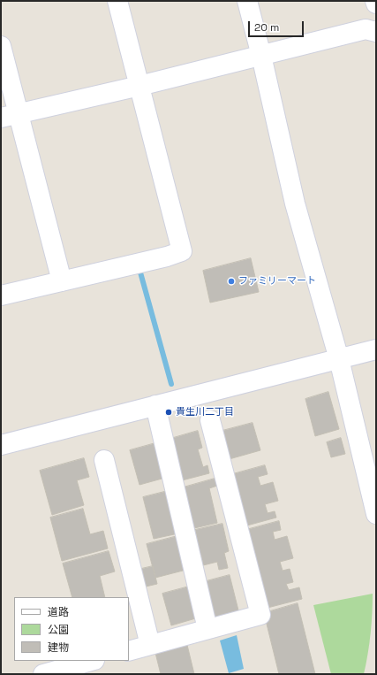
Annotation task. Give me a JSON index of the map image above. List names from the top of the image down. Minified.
{"places":["ファミリーマート","貴生川二丁目"],"legend":["道路","公園","建物"],"scale_bar":"20 m"}
